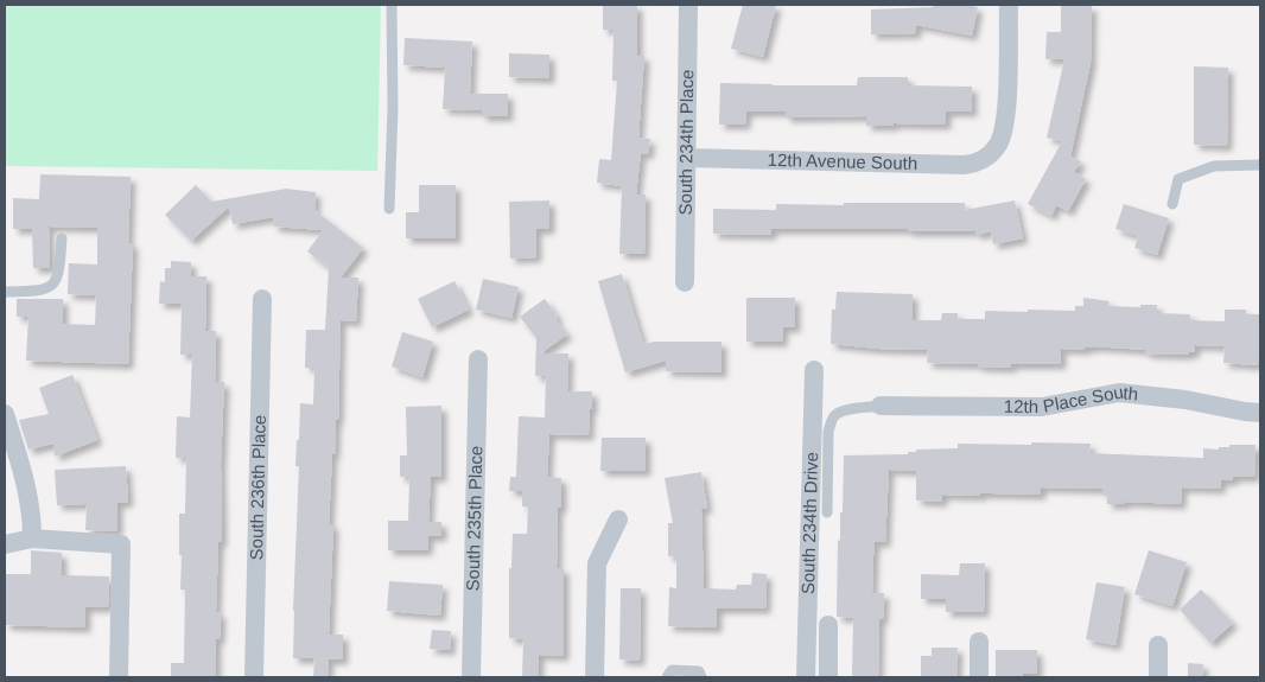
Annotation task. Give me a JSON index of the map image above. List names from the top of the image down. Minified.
{"streets":{"street":["South 234th Place","12th Avenue South","12th Place South","South 236th Place","South 235th Place","South 234th Drive"]},"crossings":[["South 234th Place","12th Avenue South"]]}
